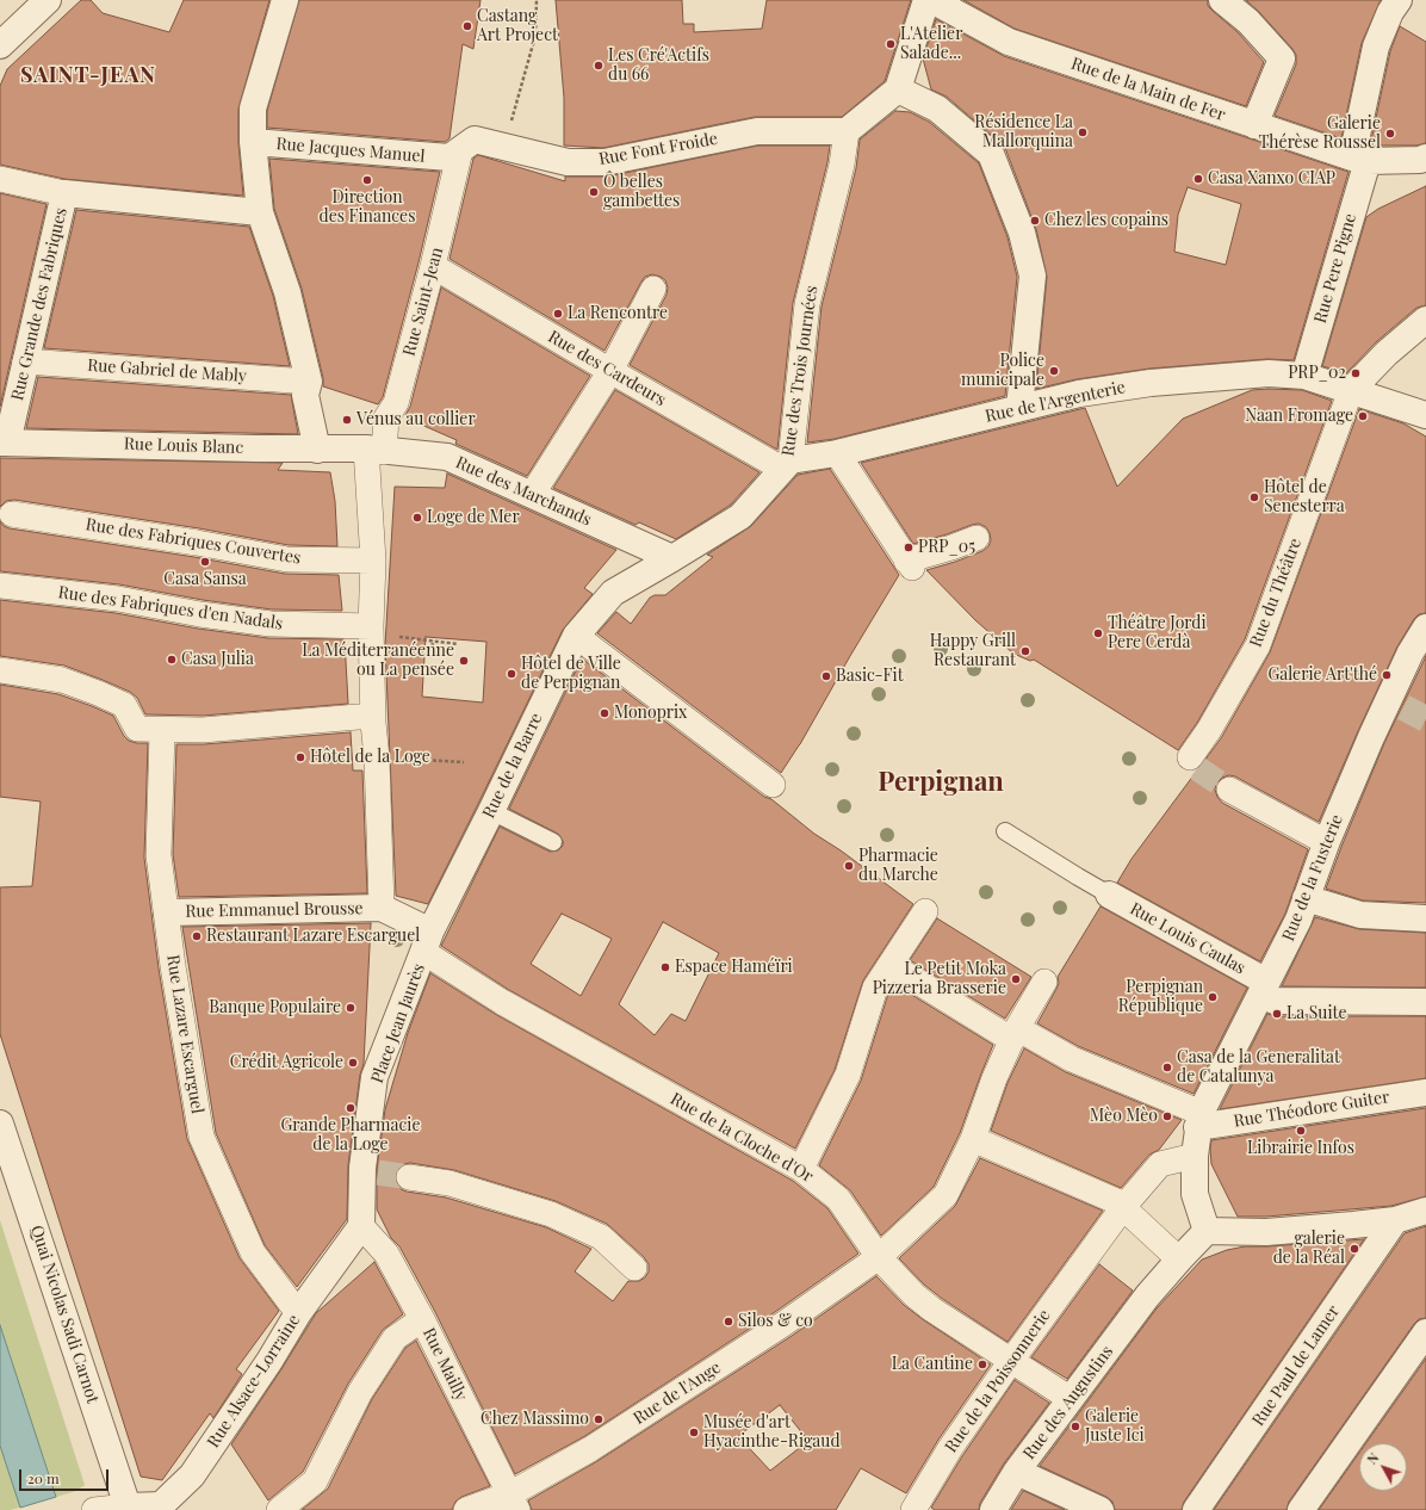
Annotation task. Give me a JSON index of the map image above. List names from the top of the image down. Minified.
{"streets":{"street":["Rue de la Main de Fer","Rue Font Froide","Rue Jacques Manuel","Rue Pere Pigne","Rue Saint-Jean","Rue Grande des Fabriques","Rue des Cardeurs","Rue Gabriel de Mably","Rue des Trois Journées","Rue de l'Argenterie","Rue Louis Blanc","Rue des Marchands","Rue des Fabriques Couvertes","Rue du Théâtre","Rue des Fabriques d'en Nadals","Rue de la Barre","Rue de la Fusterie","Rue Emmanuel Brousse","Rue Louis Caulas","Place Jean Jaurès","Rue Lazare Escarguel","Rue Théodore Guiter","Rue de la Cloche d'Or","Quai Nicolas Sadi Carnot","Rue Mailly","Rue Paul de Lamer","Rue Alsace-Lorraine","Rue de la Poissonnerie","Rue de l'Ange","Rue des Augustins"]},"crossings":[["Rue de la Main de Fer","Rue Pere Pigne"],["Rue Font Froide","Rue Jacques Manuel"],["Rue Font Froide","Rue Saint-Jean"],["Rue Font Froide","Rue des Trois Journées"],["Rue Jacques Manuel","Rue Saint-Jean"],["Rue Pere Pigne","Rue de l'Argenterie"],["Rue Saint-Jean","Rue des Cardeurs"],["Rue Saint-Jean","Rue Louis Blanc"],["Rue Saint-Jean","Rue des Marchands"],["Rue Saint-Jean","Rue des Fabriques Couvertes"],["Rue Saint-Jean","Rue des Fabriques d'en Nadals"],["Rue Saint-Jean","Rue Emmanuel Brousse"],["Rue Grande des Fabriques","Rue Gabriel de Mably"],["Rue Grande des Fabriques","Rue Louis Blanc"],["Rue des Cardeurs","Rue des Trois Journées"],["Rue des Cardeurs","Rue de l'Argenterie"],["Rue des Trois Journées","Rue de l'Argenterie"],["Rue des Trois Journées","Rue des Marchands"],["Rue des Trois Journées","Rue de la Barre"],["Rue de l'Argenterie","Rue du Théâtre"],["Rue Louis Blanc","Rue des Marchands"],["Rue des Marchands","Rue de la Barre"],["Rue de la Barre","Place Jean Jaurès"],["Rue de la Barre","Rue de la Cloche d'Or"],["Rue de la Fusterie","Rue Louis Caulas"],["Rue de la Fusterie","Rue Théodore Guiter"],["Rue Emmanuel Brousse","Rue Lazare Escarguel"],["Place Jean Jaurès","Rue de la Cloche d'Or"],["Place Jean Jaurès","Rue Mailly"],["Place Jean Jaurès","Rue Alsace-Lorraine"],["Rue Lazare Escarguel","Rue Alsace-Lorraine"],["Rue de la Cloche d'Or","Rue de la Poissonnerie"],["Rue de la Cloche d'Or","Rue de l'Ange"],["Rue de la Cloche d'Or","Rue des Augustins"],["Quai Nicolas Sadi Carnot","Rue Alsace-Lorraine"],["Rue Mailly","Rue Alsace-Lorraine"],["Rue Mailly","Rue de l'Ange"]],"districts":["SAINT-JEAN","Perpignan"],"places":["Castang Art Project","L'Atelier Salade...","Les Cré'Actifs du 66","Résidence La Mallorquina","Galerie Thérèse Roussel","Casa Xanxo CIAP","Direction des Finances","Ô belles gambettes","Chez les copains","La Rencontre","Police municipale","PRP_02","Naan Fromage","Vénus au collier","Hôtel de Senesterra","Loge de Mer","PRP_05","Casa Sansa","Théâtre Jordi Pere Cerdà","Happy Grill Restaurant","Casa Julia","La Méditerranéenne ou La pensée","Hôtel de Ville de Perpignan","Galerie Art'thé","Basic-Fit","Monoprix","Hôtel de la Loge","Pharmacie du Marche","Restaurant Lazare Escarguel","Espace Haméïri","Le Petit Moka Pizzeria Brasserie","Perpignan République","Banque Populaire","La Suite","Crédit Agricole","Casa de la Generalitat de Catalunya","Grande Pharmacie de la Loge","Mèo Mèo","Librairie Infos","galerie de la Réal","Silos & co","La Cantine","Chez Massimo","Galerie Juste Ici","Musée d'art Hyacinthe-Rigaud"],"scale_bar":"20 m","north":"top left"}
